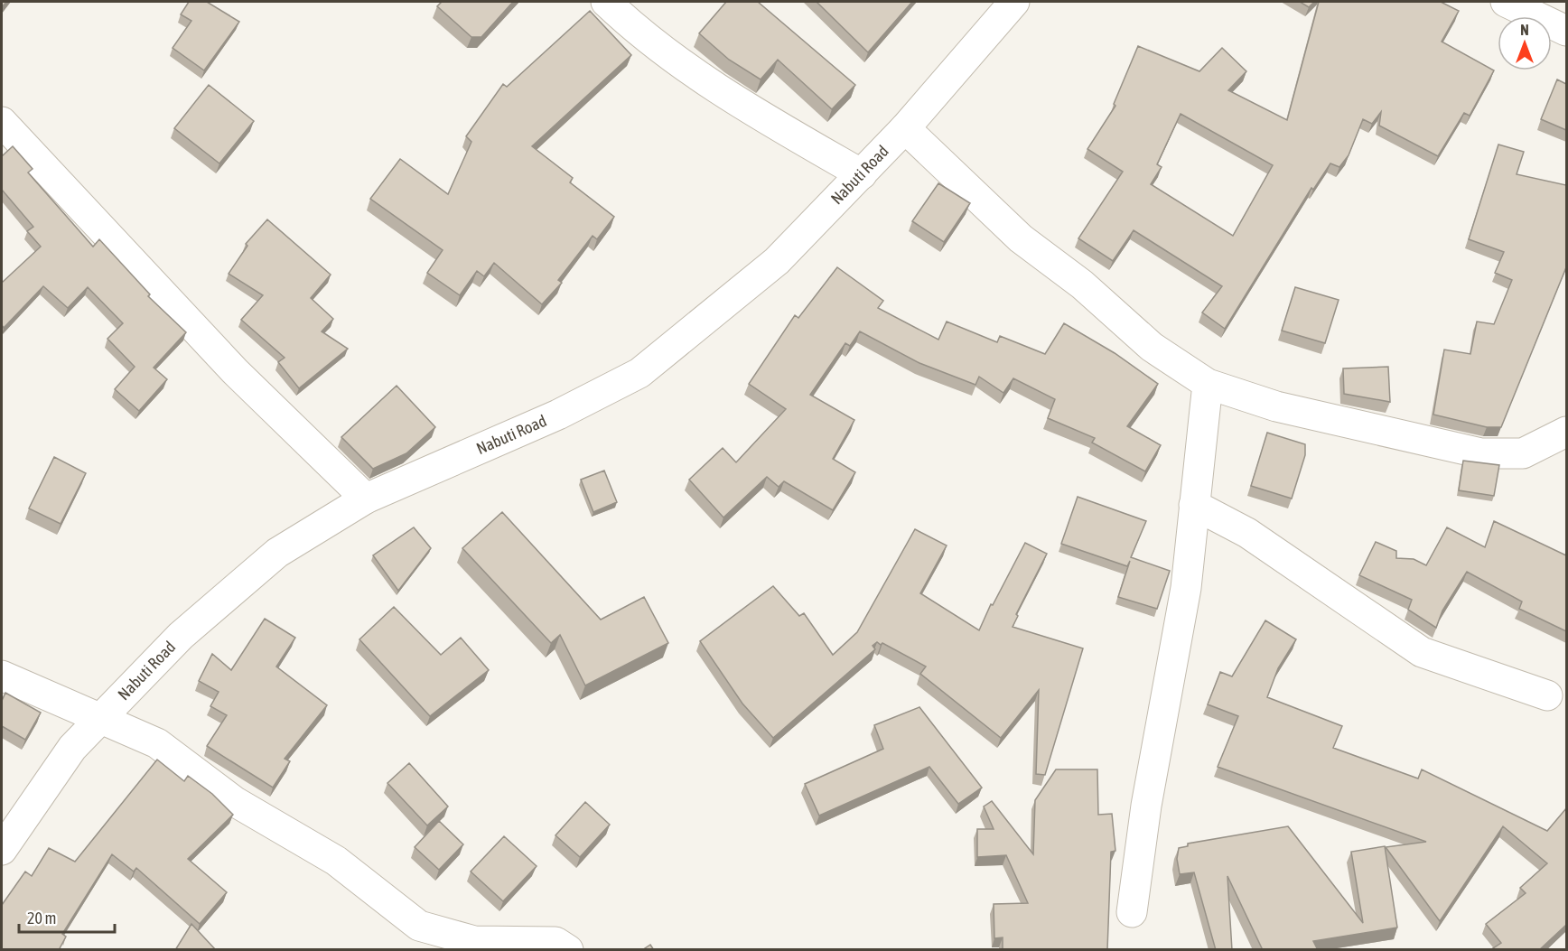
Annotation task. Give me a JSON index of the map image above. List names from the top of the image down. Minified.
{"streets":{"street":["Nabuti Road"]},"scale_bar":"20 m","north":"top"}
